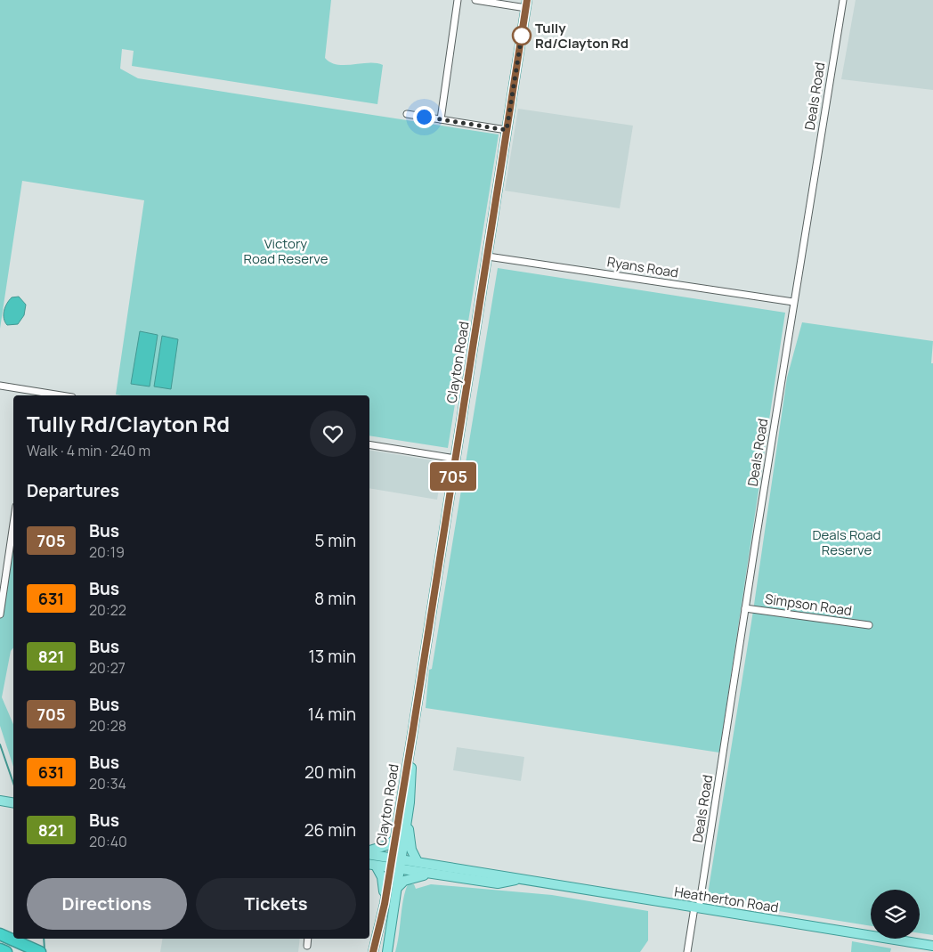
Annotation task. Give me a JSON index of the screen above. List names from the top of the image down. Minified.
{"streets":{"main road":["Clayton Road","Heatherton Road"],"street":["Deals Road","Ryans Road","Simpson Road"]},"crossings":[["Deals Road","Ryans Road"],["Deals Road","Simpson Road"],["Deals Road","Heatherton Road"],["Ryans Road","Clayton Road"],["Clayton Road","Heatherton Road"]],"parks":["Victory Road Reserve","Deals Road Reserve"],"places":["Tully Rd/Clayton Rd"],"lines":["bus line 705"],"page":{"on_map":"705","heading":[["Tully Rd/Clayton Rd","Walk · 4 min · 240 m"],"Departures"],"list":[{"mark":"705","name":"Bus","note":"20:19","value":"5 min"},{"mark":"631","name":"Bus","note":"20:22","value":"8 min"},{"mark":"821","name":"Bus","note":"20:27","value":"13 min"},{"mark":"705","name":"Bus","note":"20:28","value":"14 min"},{"mark":"631","name":"Bus","note":"20:34","value":"20 min"},{"mark":"821","name":"Bus","note":"20:40","value":"26 min"}],"buttons":["Directions","Tickets"]}}
